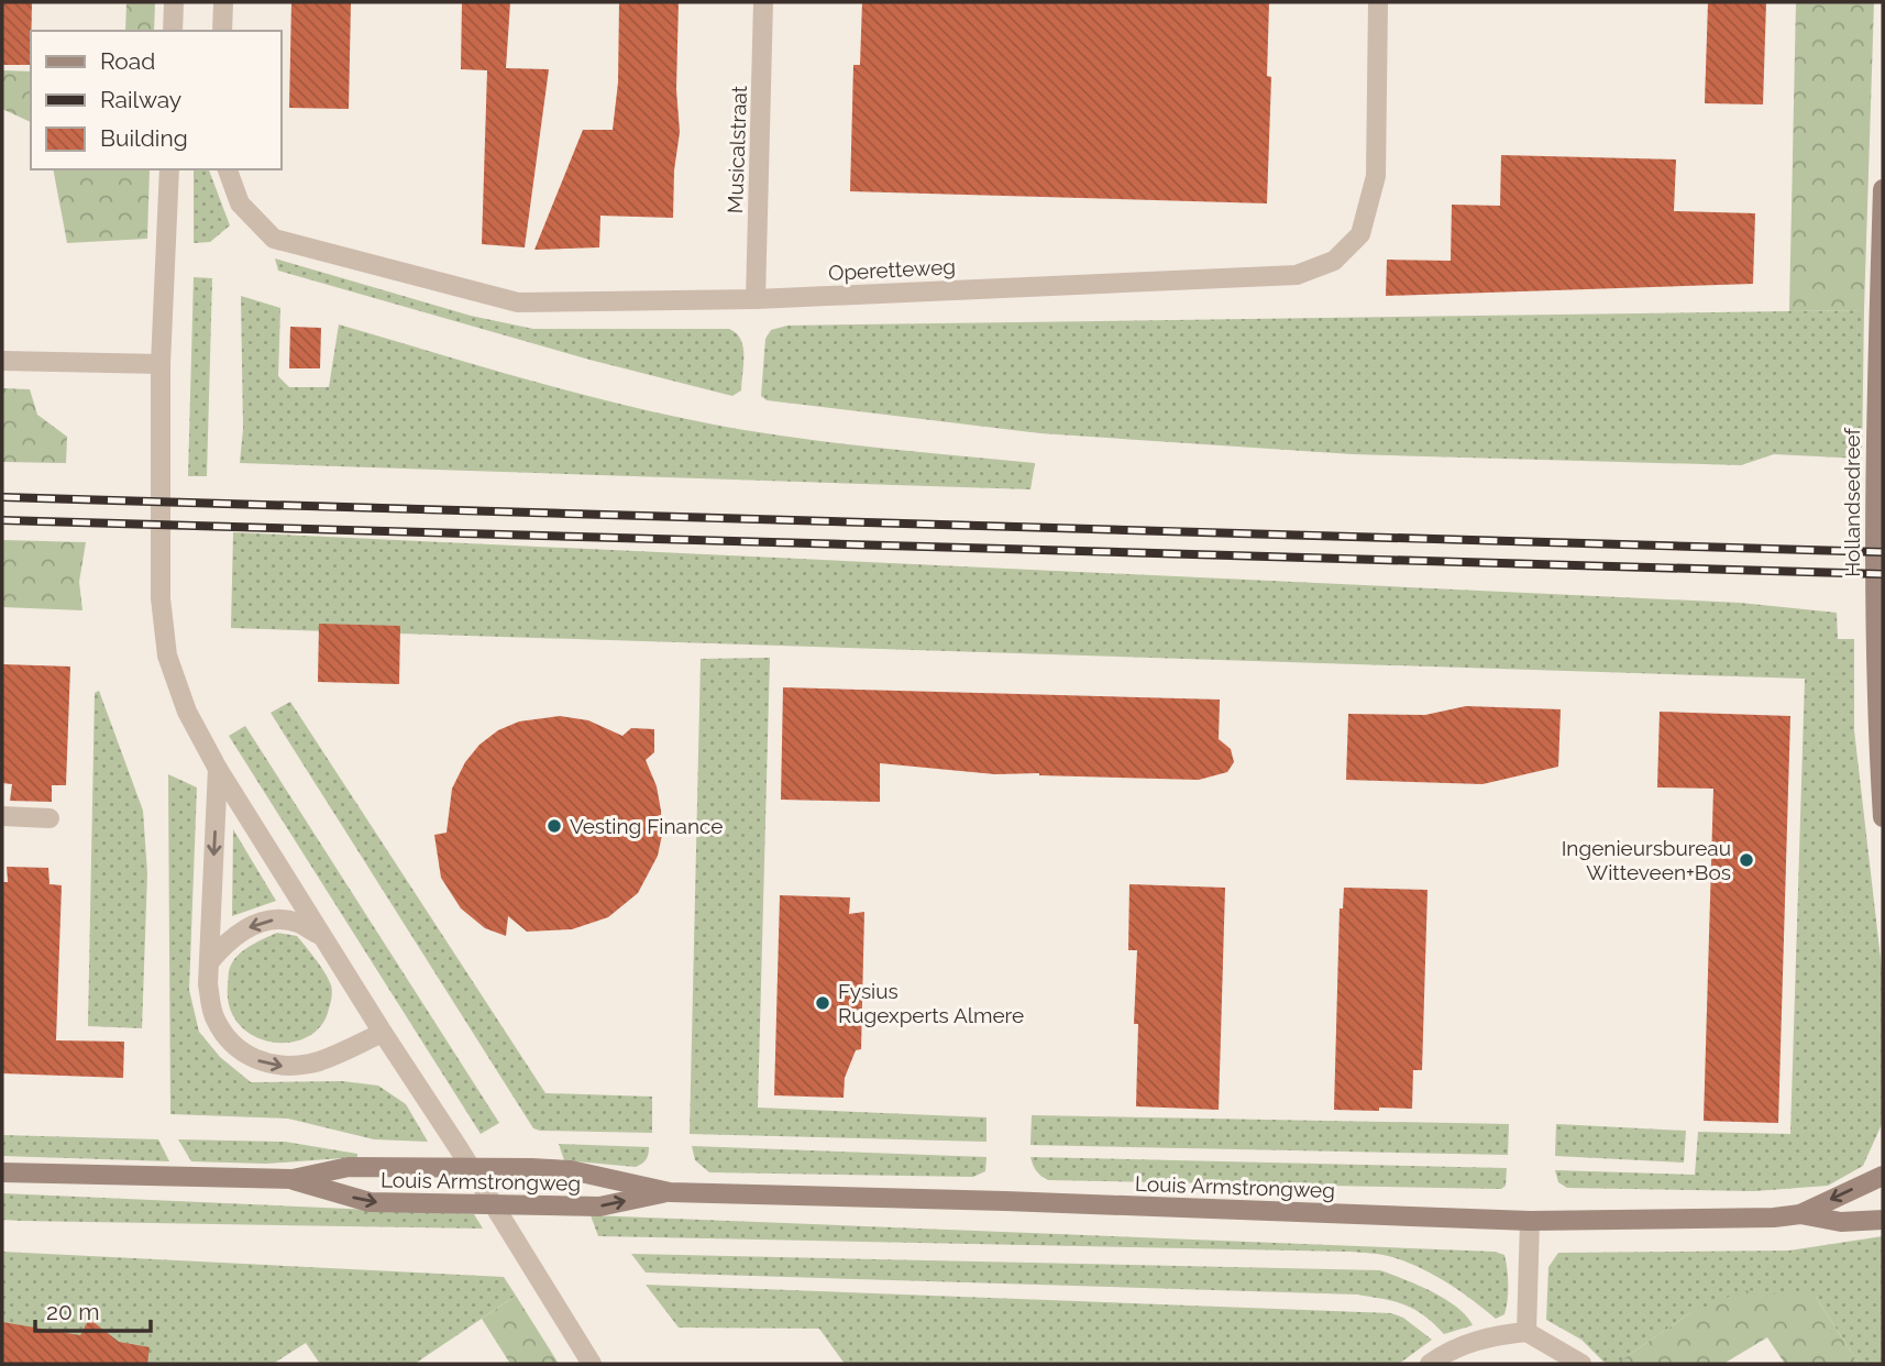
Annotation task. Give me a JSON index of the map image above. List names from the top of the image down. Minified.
{"streets":{"street":["Musicalstraat","Operetteweg","Hollandsedreef","Louis Armstrongweg"]},"crossings":[["Musicalstraat","Operetteweg"]],"places":["Vesting Finance","Ingenieursbureau Witteveen+Bos","Fysius Rugexperts Almere"],"legend":["Road","Railway","Building"],"scale_bar":"20 m"}
